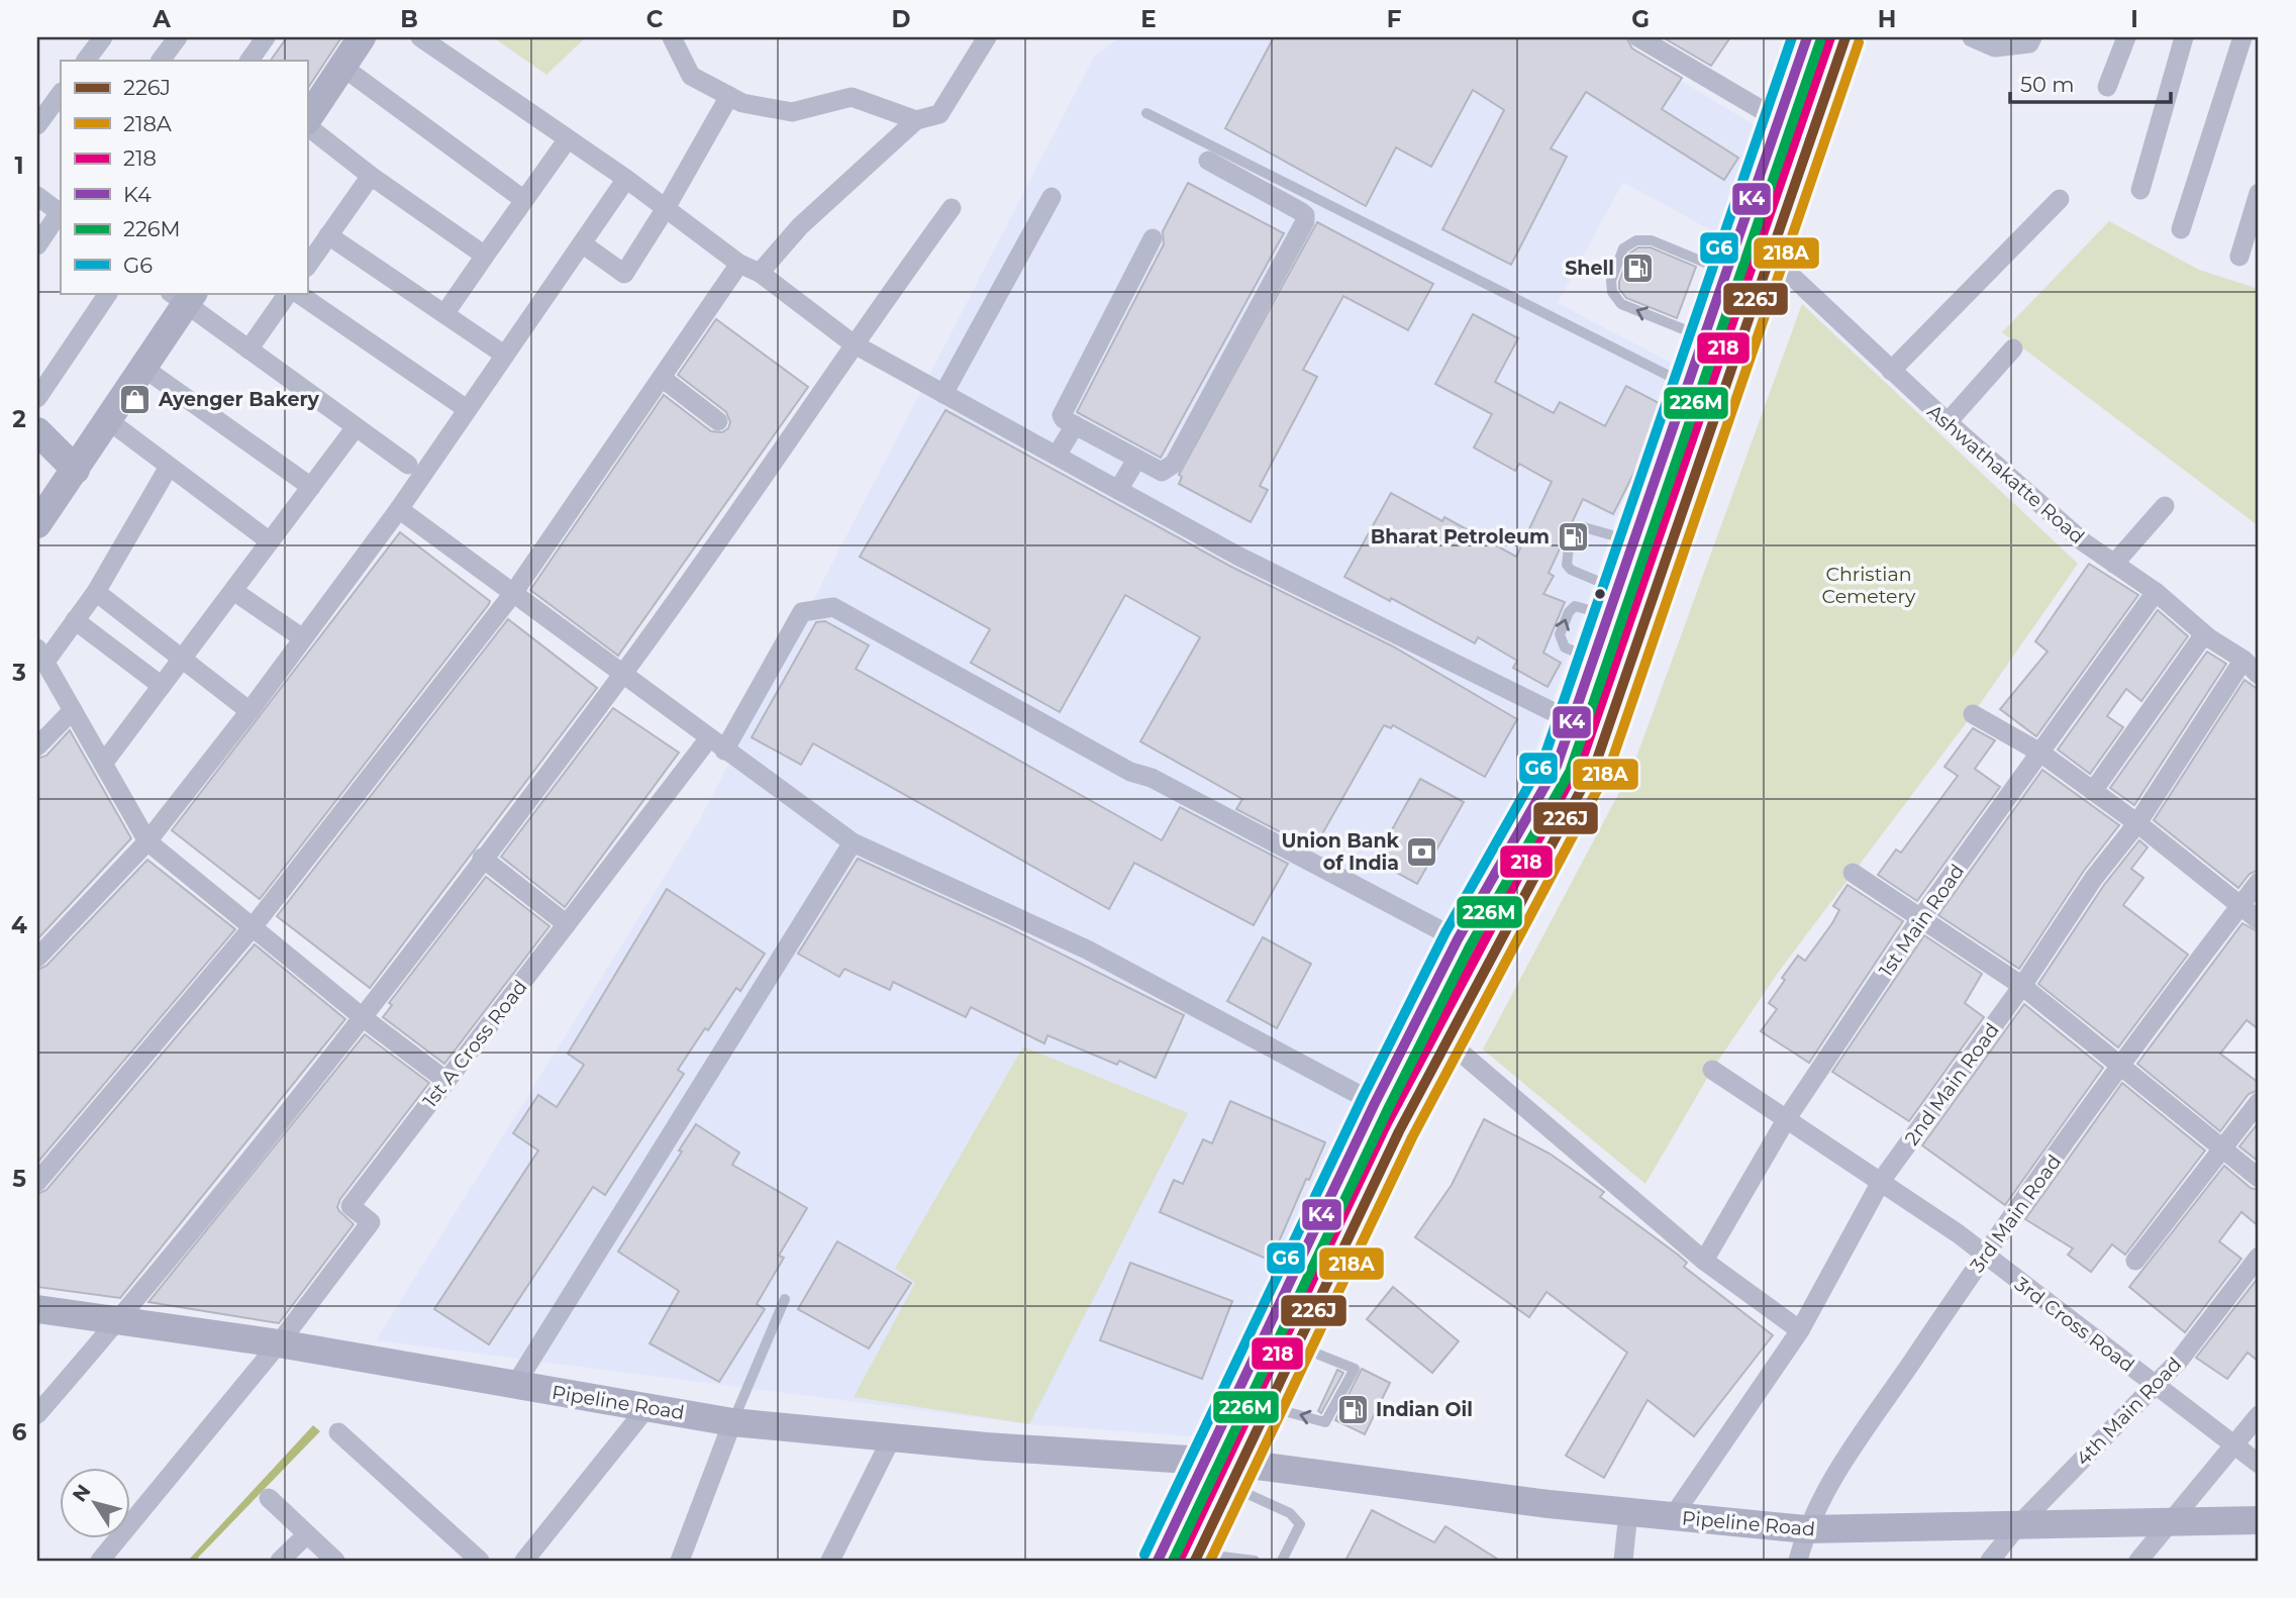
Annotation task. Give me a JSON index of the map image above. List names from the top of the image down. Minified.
{"streets":{"street":["Ashwathakatte Road","1st Main Road","1st A Cross Road","2nd Main Road","3rd Main Road","3rd Cross Road","Pipeline Road","4th Main Road"]},"crossings":[["Ashwathakatte Road","1st Main Road"],["Ashwathakatte Road","2nd Main Road"],["1st Main Road","3rd Cross Road"],["1st A Cross Road","Pipeline Road"],["2nd Main Road","3rd Cross Road"],["2nd Main Road","Pipeline Road"],["3rd Main Road","3rd Cross Road"],["3rd Main Road","Pipeline Road"],["3rd Cross Road","4th Main Road"],["Pipeline Road","4th Main Road"]],"parks":["Christian Cemetery"],"places":{"fuel station":["Shell","Bharat Petroleum","Indian Oil"],"shop":["Ayenger Bakery"],"bank":["Union Bank of India"]},"lines":["transit line 226J","transit line 218","transit line K4","transit line G6","transit line 226M","transit line 218A"],"legend":["226J","218A","218","K4","226M","G6"],"scale_bar":"50 m","north":"top left","grid":{"columns":["A","B","C","D","E","F","G","H","I"],"rows":["1","2","3","4","5","6"]}}
